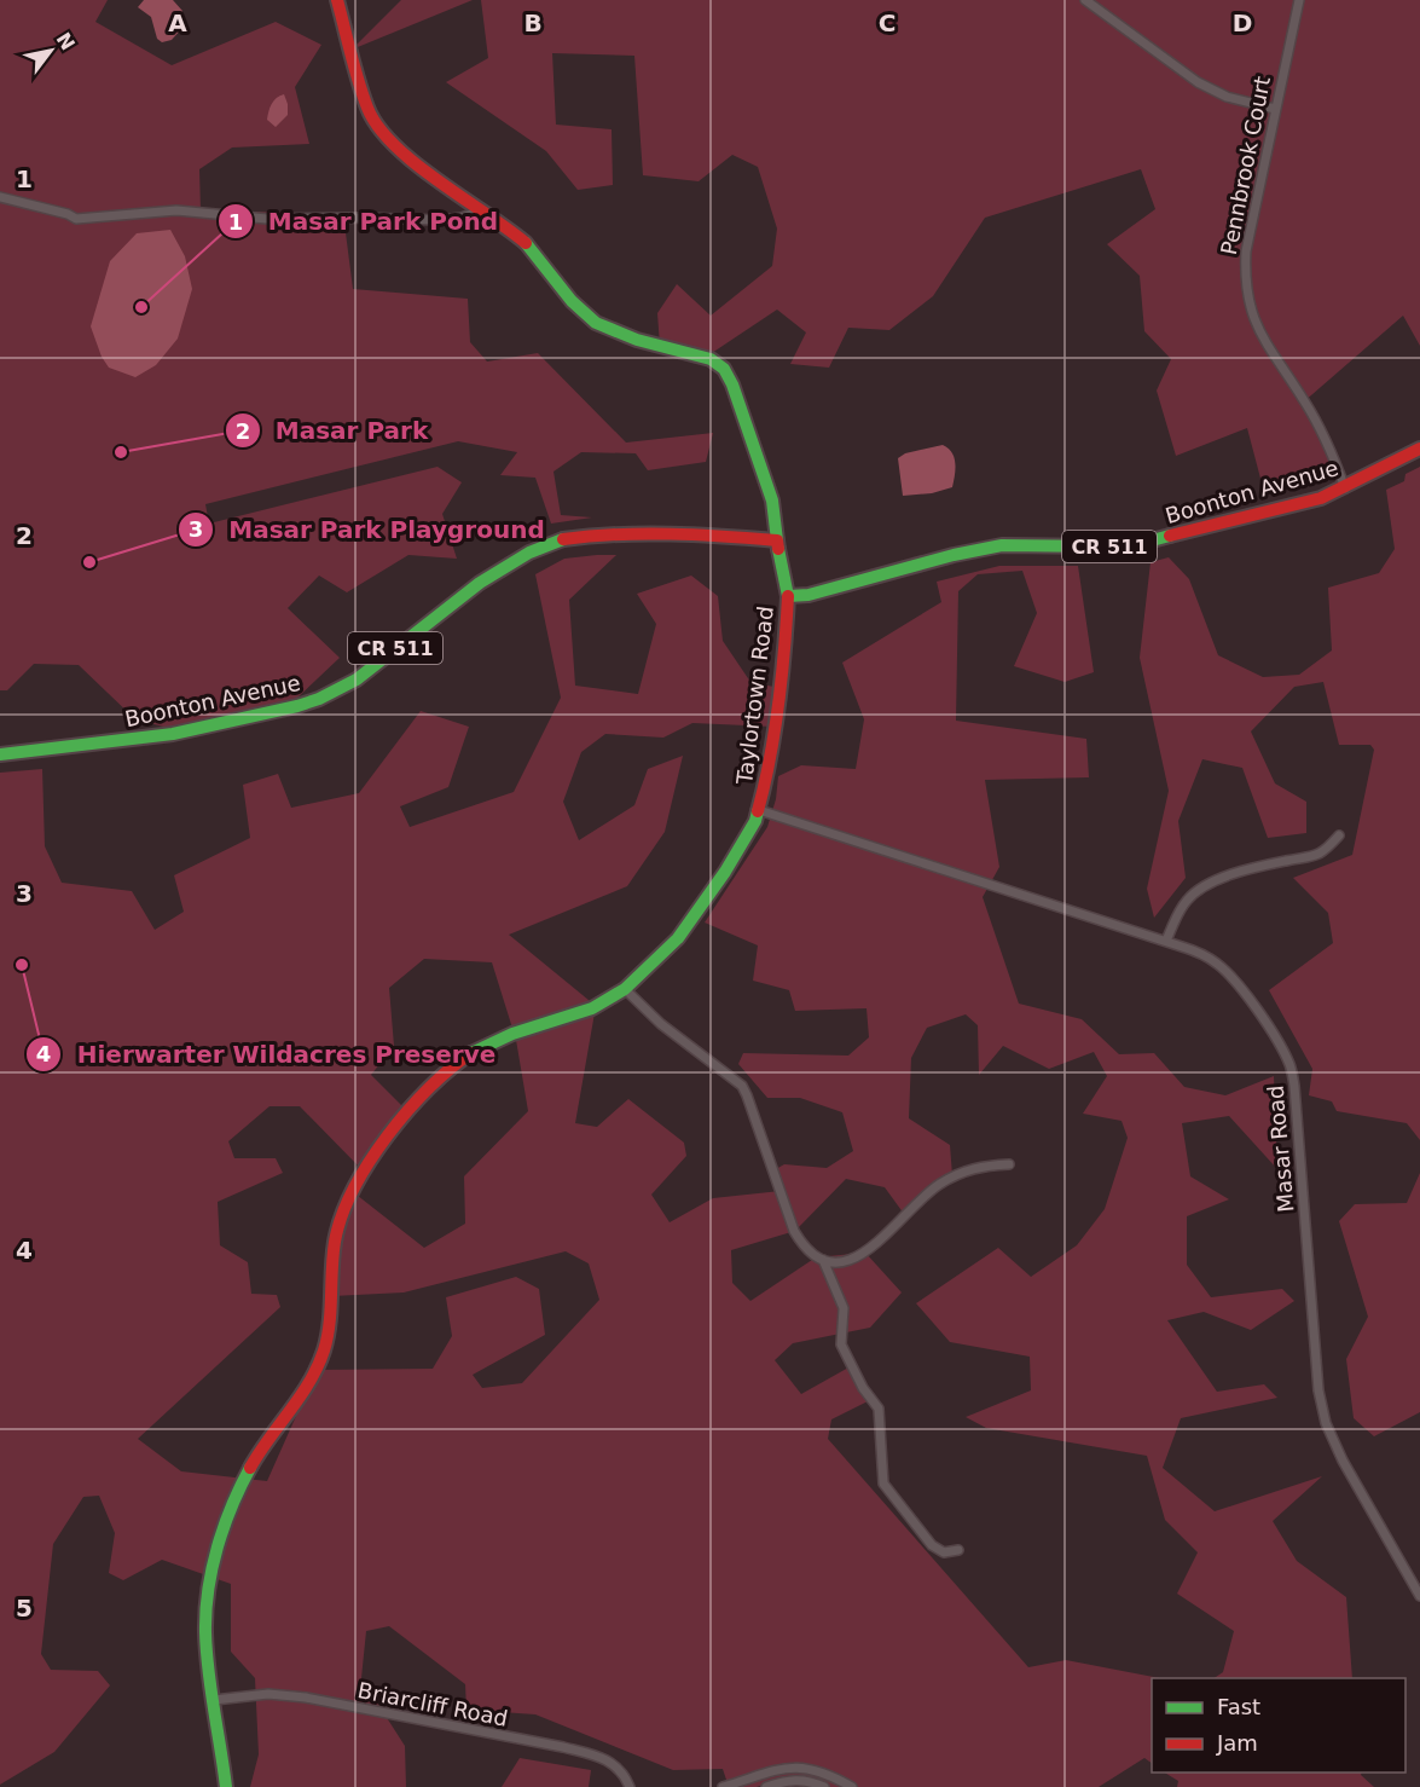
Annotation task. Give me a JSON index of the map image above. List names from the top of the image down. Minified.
{"streets":{"street":["Pennbrook Court","Boonton Avenue","CR 511","Taylortown Road","Masar Road","Briarcliff Road"]},"crossings":[["Pennbrook Court","Boonton Avenue"],["Boonton Avenue","Taylortown Road"],["Taylortown Road","Masar Road"],["Taylortown Road","Briarcliff Road"]],"places":["Masar Park Pond","Masar Park","Masar Park Playground","Hierwarter Wildacres Preserve"],"legend":["Fast","Jam"],"north":"top right","grid":{"columns":["A","B","C","D"],"rows":["1","2","3","4","5"]}}
